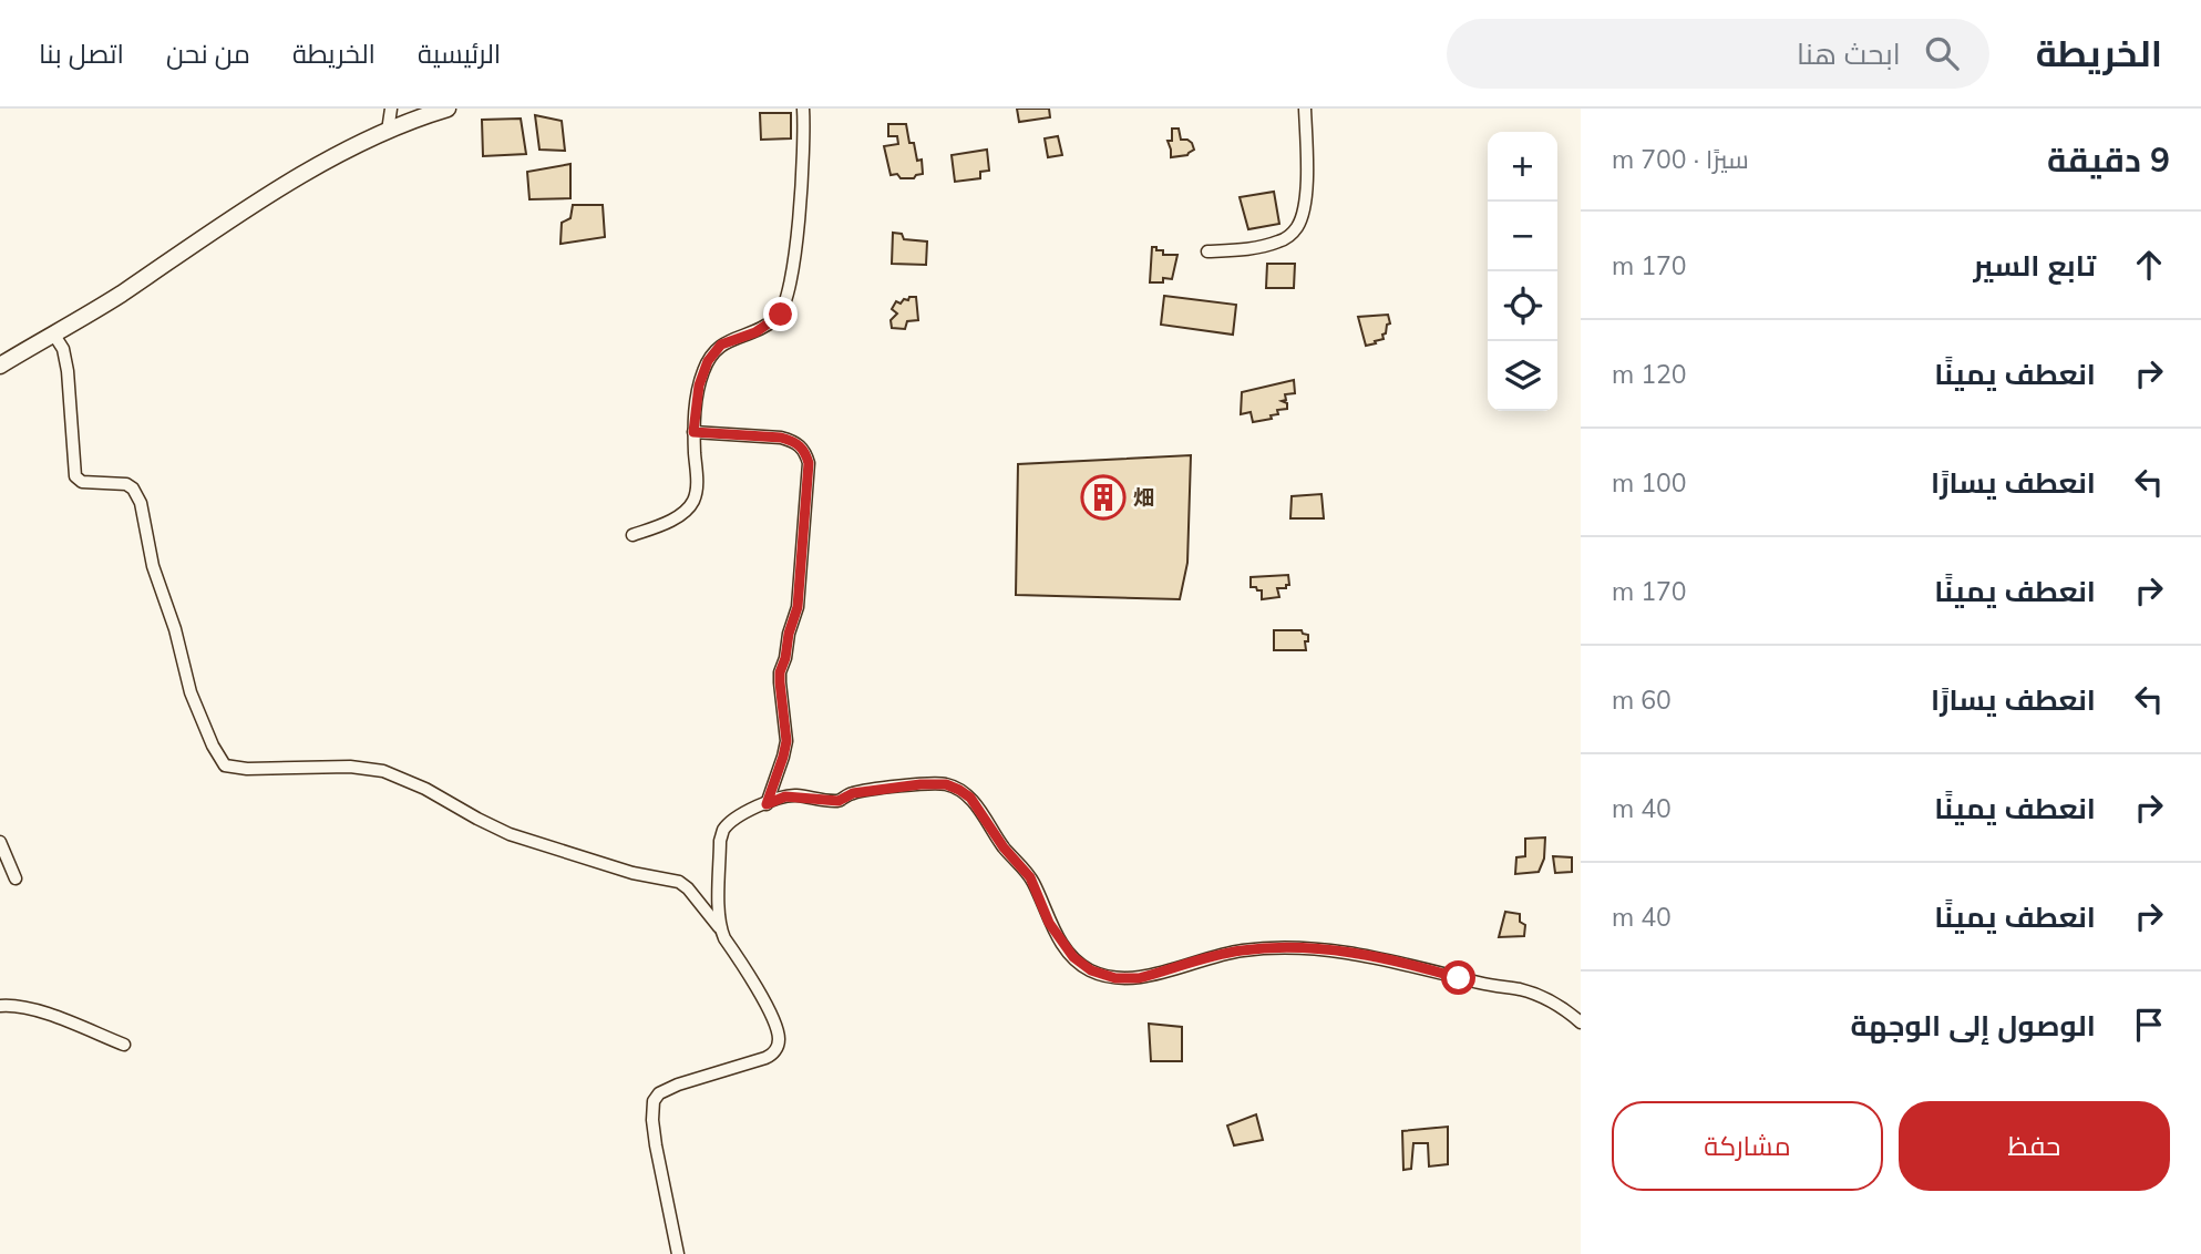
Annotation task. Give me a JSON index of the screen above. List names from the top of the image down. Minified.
{"places":{"building":["畑"]},"page":{"header":"الخريطة","search":"ابحث هنا","nav":["الرئيسية","الخريطة","من نحن","اتصل بنا"],"heading":["9 دقيقة","سيرًا · 700 m"],"map_buttons":["+","−"],"list":[["تابع السير","170 m"],["انعطف يمينًا","120 m"],["انعطف يسارًا","100 m"],["انعطف يمينًا","170 m"],["انعطف يسارًا","60 m"],["انعطف يمينًا","40 m"],["انعطف يمينًا","40 m"],"الوصول إلى الوجهة"],"buttons":["حفظ","مشاركة"]}}
